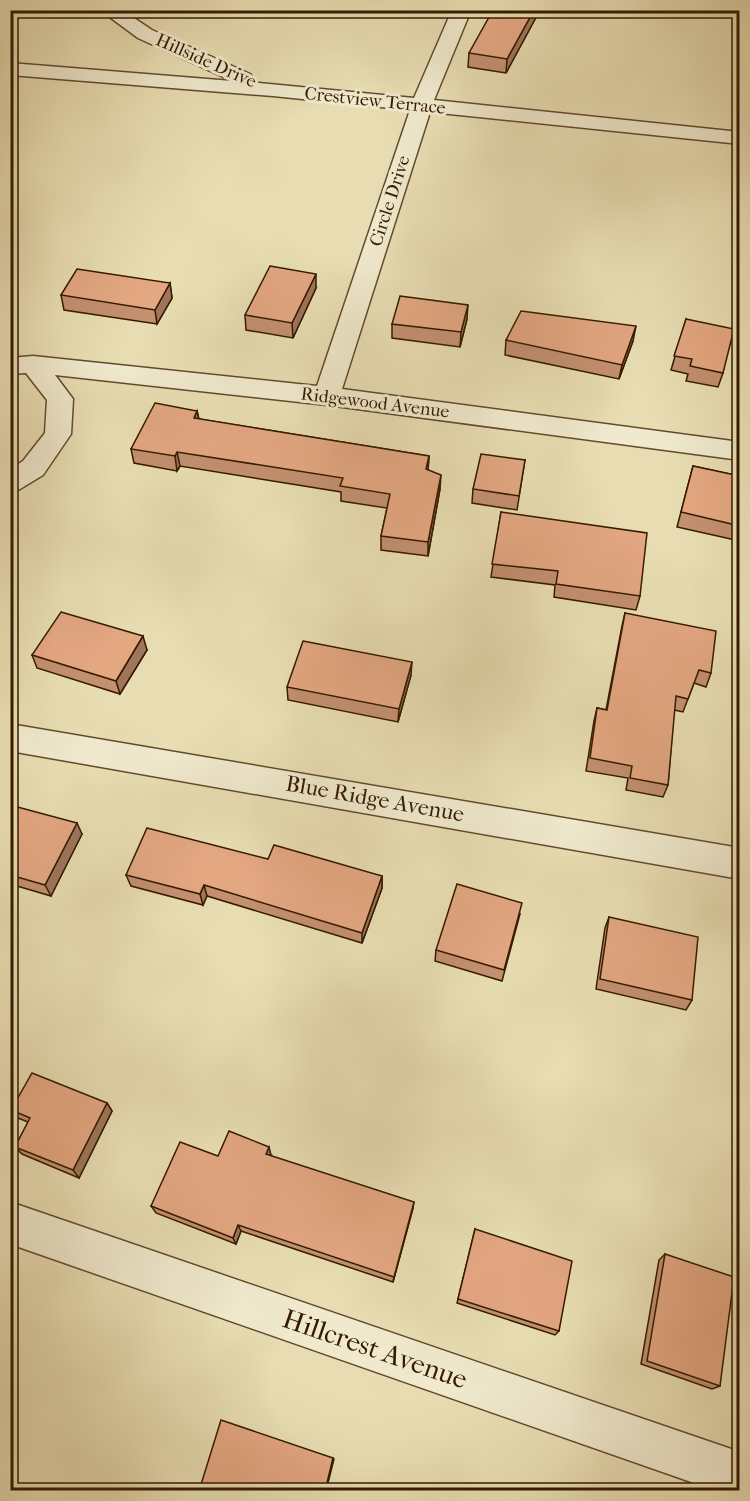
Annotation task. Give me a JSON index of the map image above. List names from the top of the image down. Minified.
{"streets":{"street":["Hillside Drive","Crestview Terrace","Circle Drive","Ridgewood Avenue","Blue Ridge Avenue","Hillcrest Avenue"]},"crossings":[["Hillside Drive","Crestview Terrace"],["Crestview Terrace","Circle Drive"],["Circle Drive","Ridgewood Avenue"]]}
